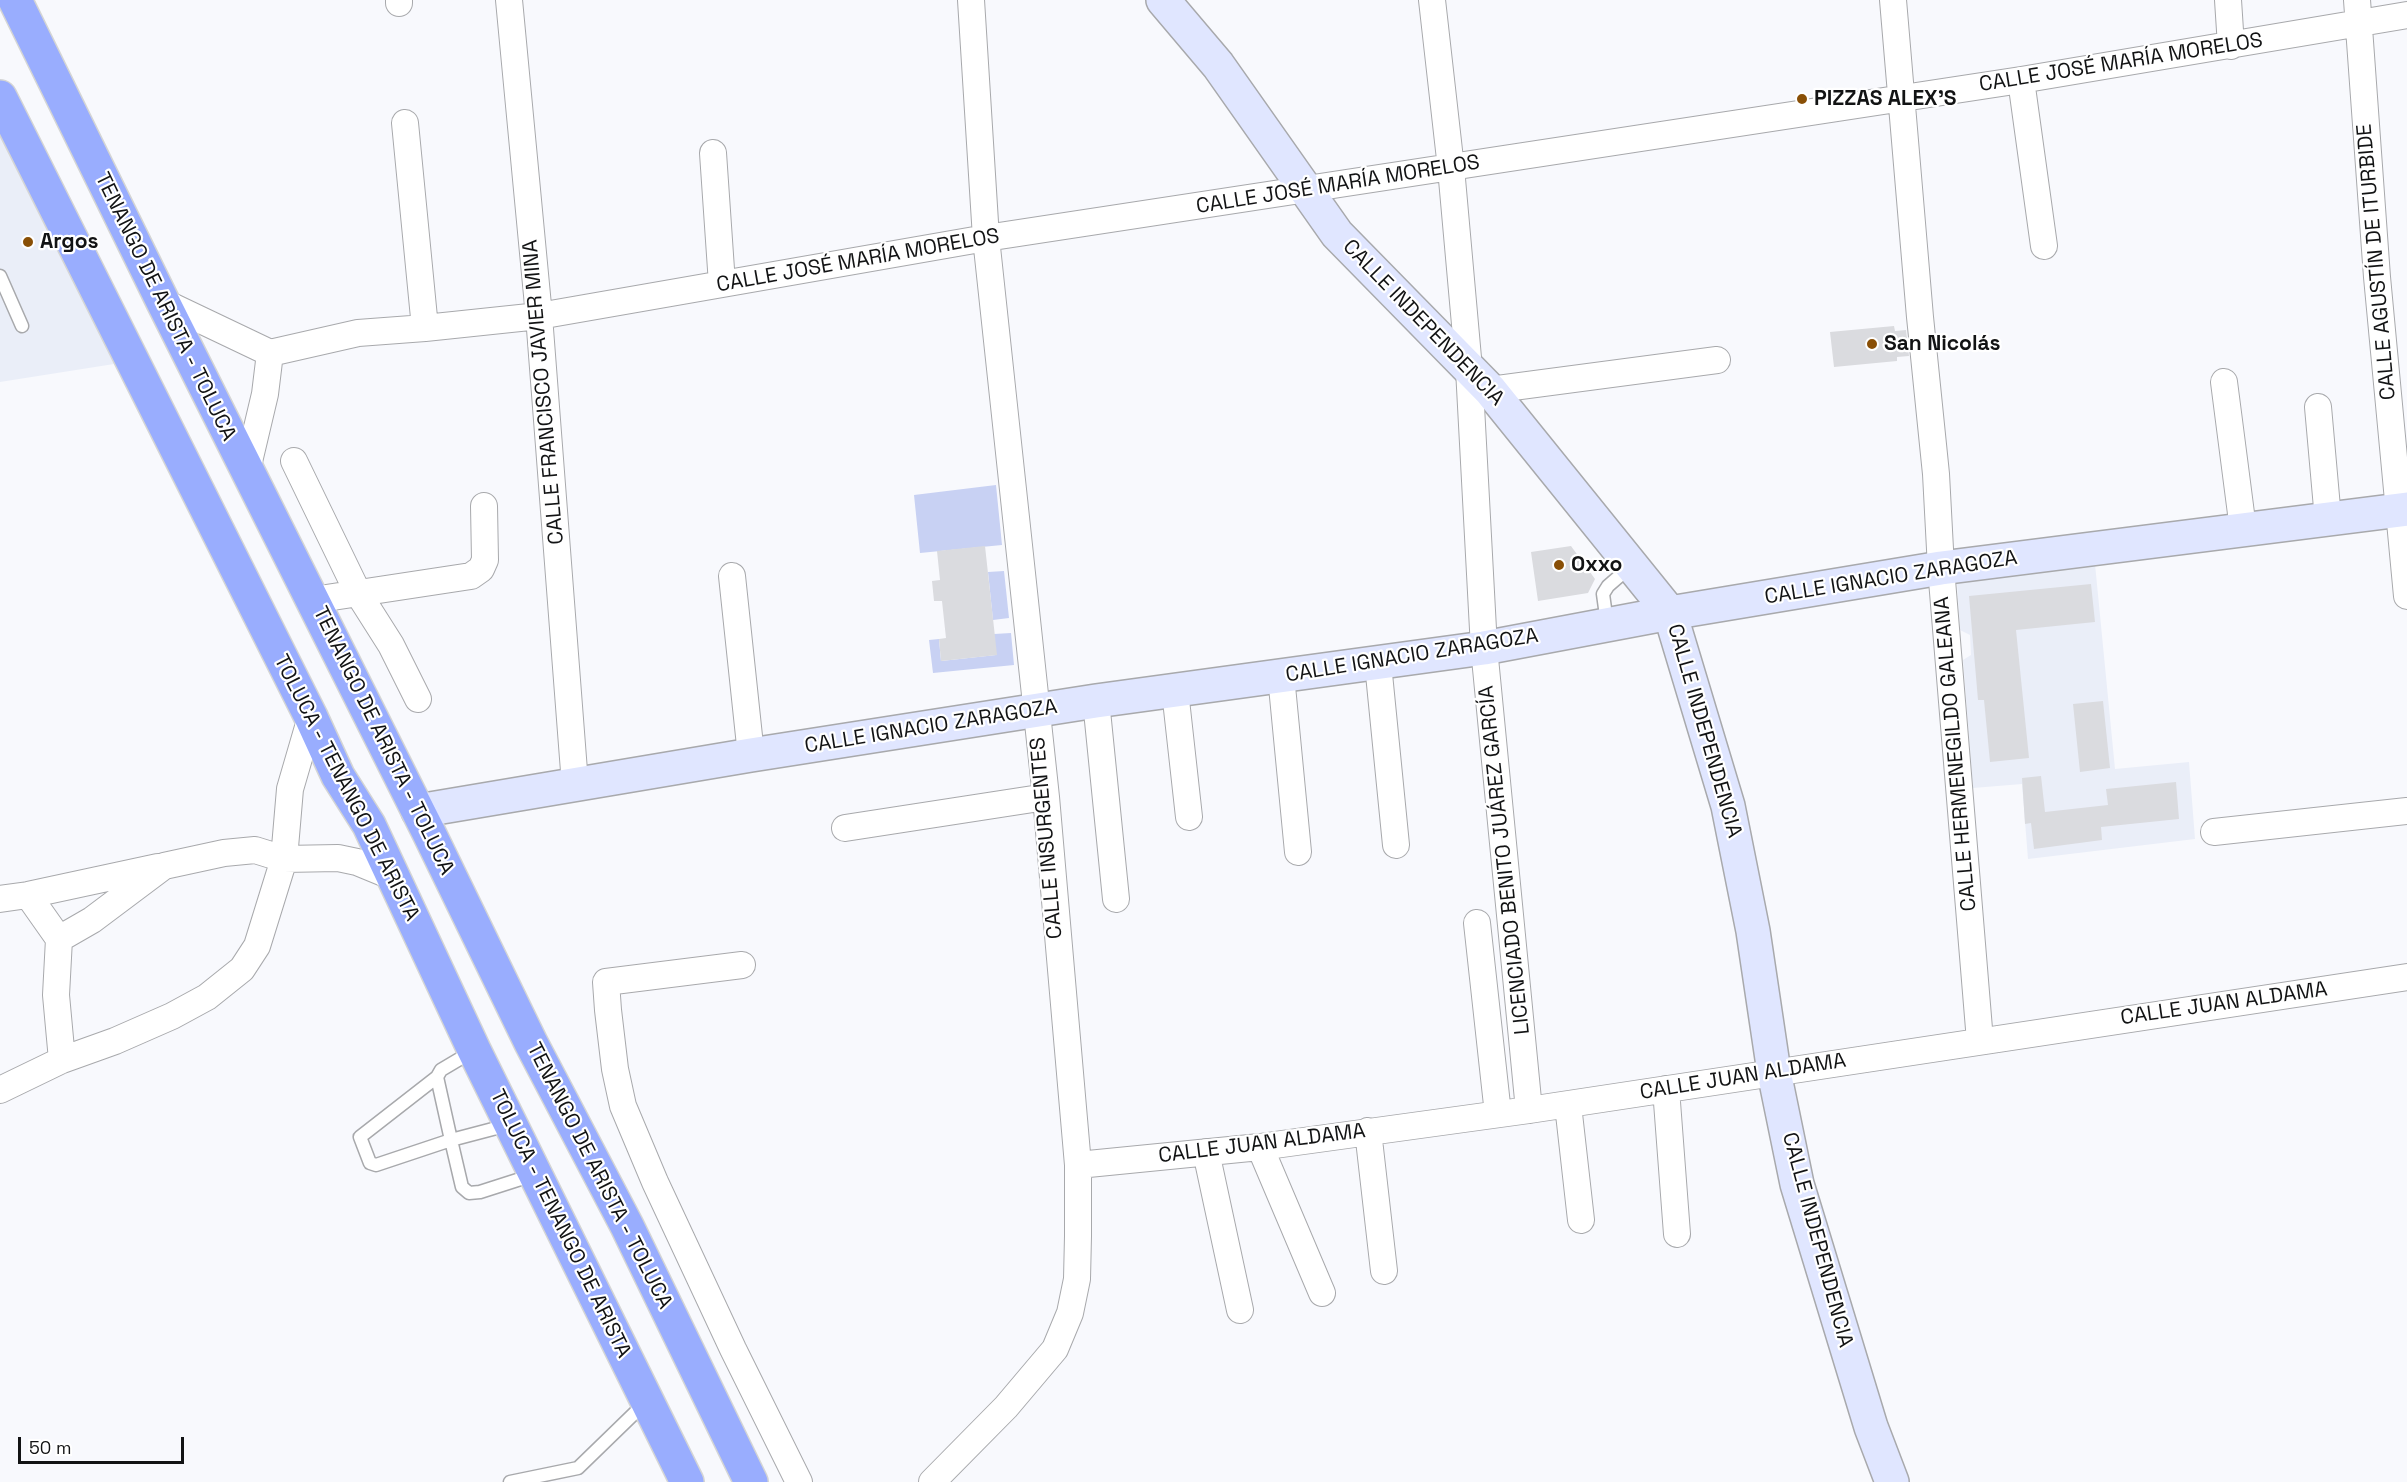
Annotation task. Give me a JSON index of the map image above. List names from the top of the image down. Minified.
{"streets":{"highway":["TENANGO DE ARISTA - TOLUCA","TOLUCA - TENANGO DE ARISTA"],"street":["CALLE JOSÉ MARÍA MORELOS","CALLE AGUSTÍN DE ITURBIDE","CALLE INDEPENDENCIA","CALLE FRANCISCO JAVIER MINA","CALLE IGNACIO ZARAGOZA","CALLE HERMENEGILDO GALEANA","CALLE INSURGENTES","LICENCIADO BENITO JUÁREZ GARCÍA","CALLE JUAN ALDAMA"]},"crossings":[["CALLE JOSÉ MARÍA MORELOS","CALLE AGUSTÍN DE ITURBIDE"],["CALLE JOSÉ MARÍA MORELOS","CALLE INDEPENDENCIA"],["CALLE JOSÉ MARÍA MORELOS","CALLE FRANCISCO JAVIER MINA"],["CALLE JOSÉ MARÍA MORELOS","CALLE HERMENEGILDO GALEANA"],["CALLE JOSÉ MARÍA MORELOS","CALLE INSURGENTES"],["CALLE JOSÉ MARÍA MORELOS","LICENCIADO BENITO JUÁREZ GARCÍA"],["CALLE AGUSTÍN DE ITURBIDE","CALLE IGNACIO ZARAGOZA"],["TENANGO DE ARISTA - TOLUCA","CALLE IGNACIO ZARAGOZA"],["CALLE INDEPENDENCIA","CALLE IGNACIO ZARAGOZA"],["CALLE INDEPENDENCIA","LICENCIADO BENITO JUÁREZ GARCÍA"],["CALLE INDEPENDENCIA","CALLE JUAN ALDAMA"],["CALLE FRANCISCO JAVIER MINA","CALLE IGNACIO ZARAGOZA"],["CALLE IGNACIO ZARAGOZA","CALLE HERMENEGILDO GALEANA"],["CALLE IGNACIO ZARAGOZA","CALLE INSURGENTES"],["CALLE IGNACIO ZARAGOZA","LICENCIADO BENITO JUÁREZ GARCÍA"],["CALLE HERMENEGILDO GALEANA","CALLE JUAN ALDAMA"],["CALLE INSURGENTES","CALLE JUAN ALDAMA"],["LICENCIADO BENITO JUÁREZ GARCÍA","CALLE JUAN ALDAMA"]],"places":["PIZZAS ALEX'S","Argos","San Nicolás","Oxxo"],"scale_bar":"50 m"}
